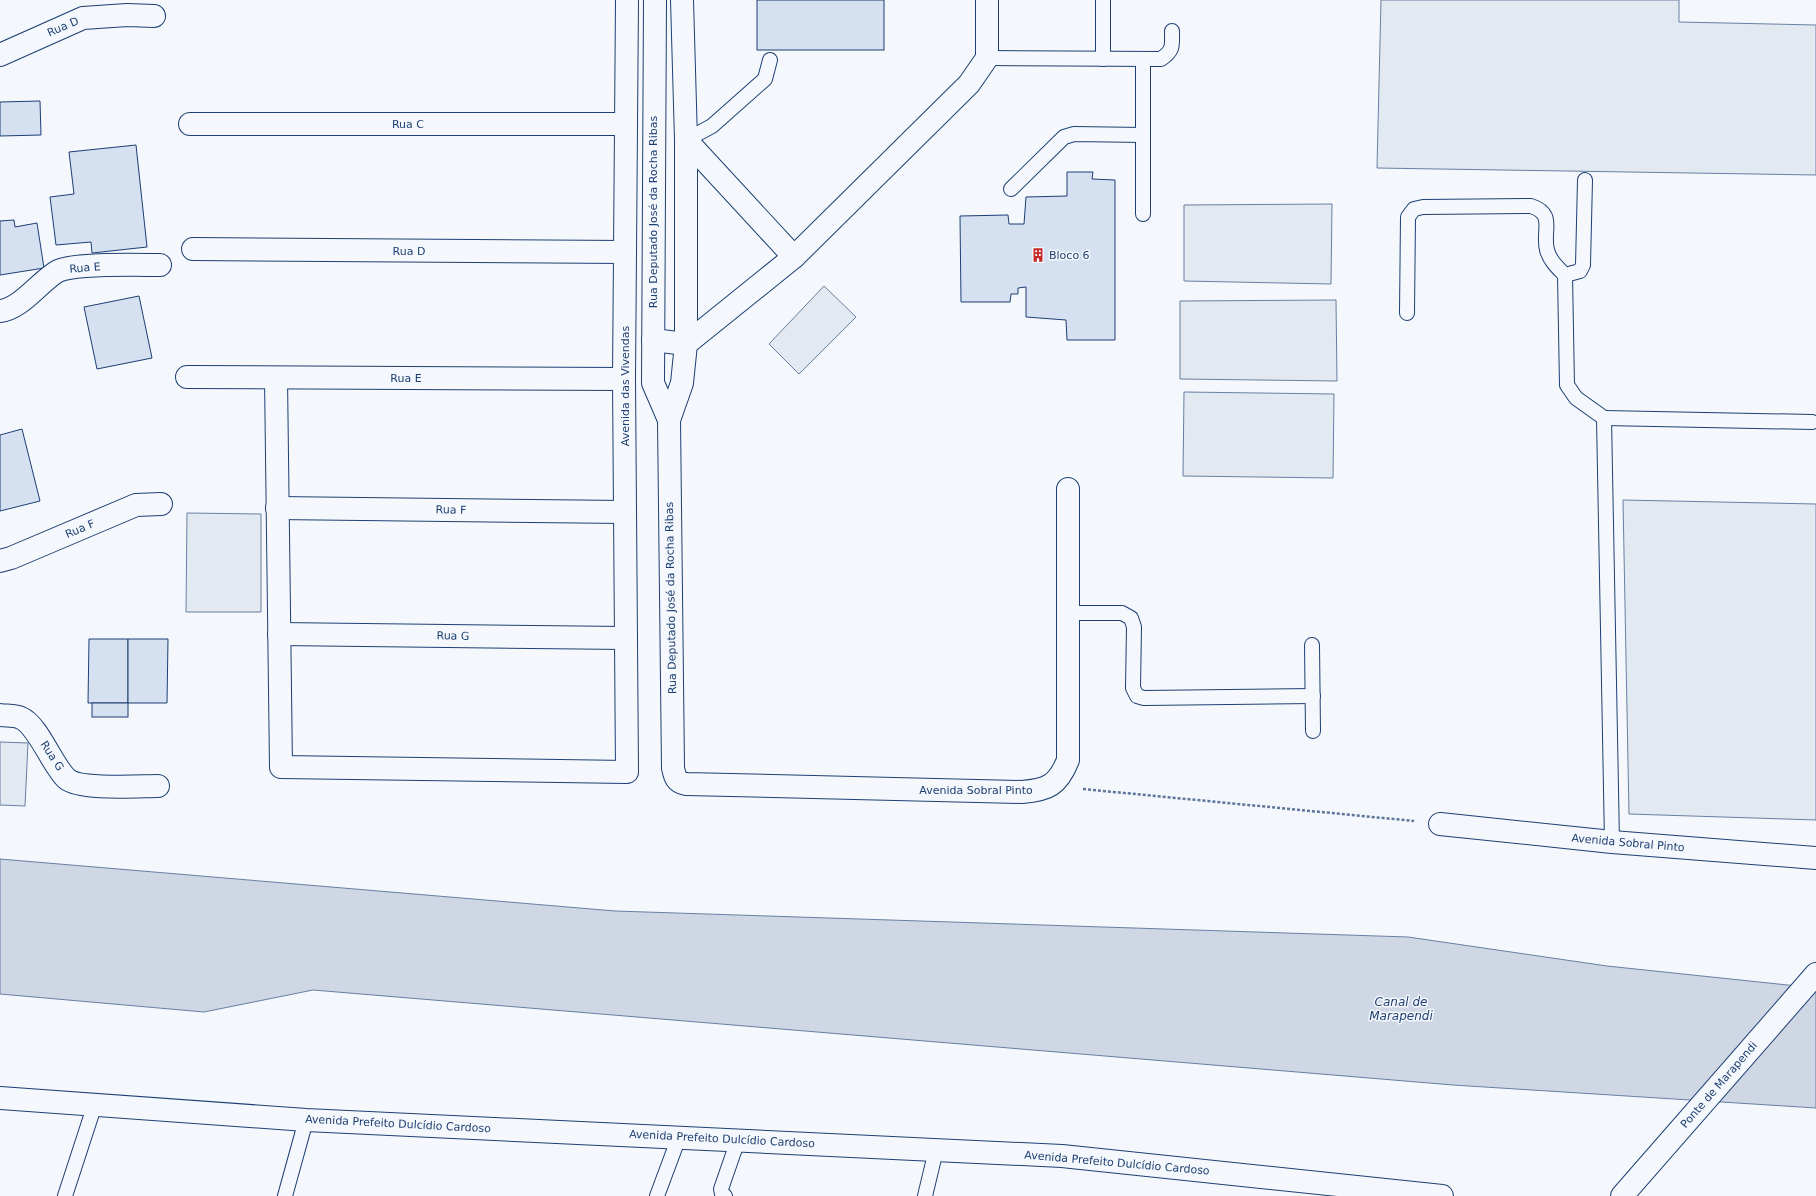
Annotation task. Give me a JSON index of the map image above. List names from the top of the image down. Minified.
{"streets":{"street":["Rua D","Rua C","Rua Deputado José da Rocha Ribas","Rua E","Avenida das Vivendas","Rua F","Rua G","Avenida Sobral Pinto","Ponte de Marapendi","Avenida Prefeito Dulcídio Cardoso"]},"crossings":[["Rua D","Avenida das Vivendas"],["Rua C","Avenida das Vivendas"],["Rua Deputado José da Rocha Ribas","Avenida Sobral Pinto"],["Rua E","Avenida das Vivendas"],["Avenida das Vivendas","Rua F"],["Avenida das Vivendas","Rua G"]],"water":["Canal de Marapendi"],"places":{"building":["Bloco 6"]}}
